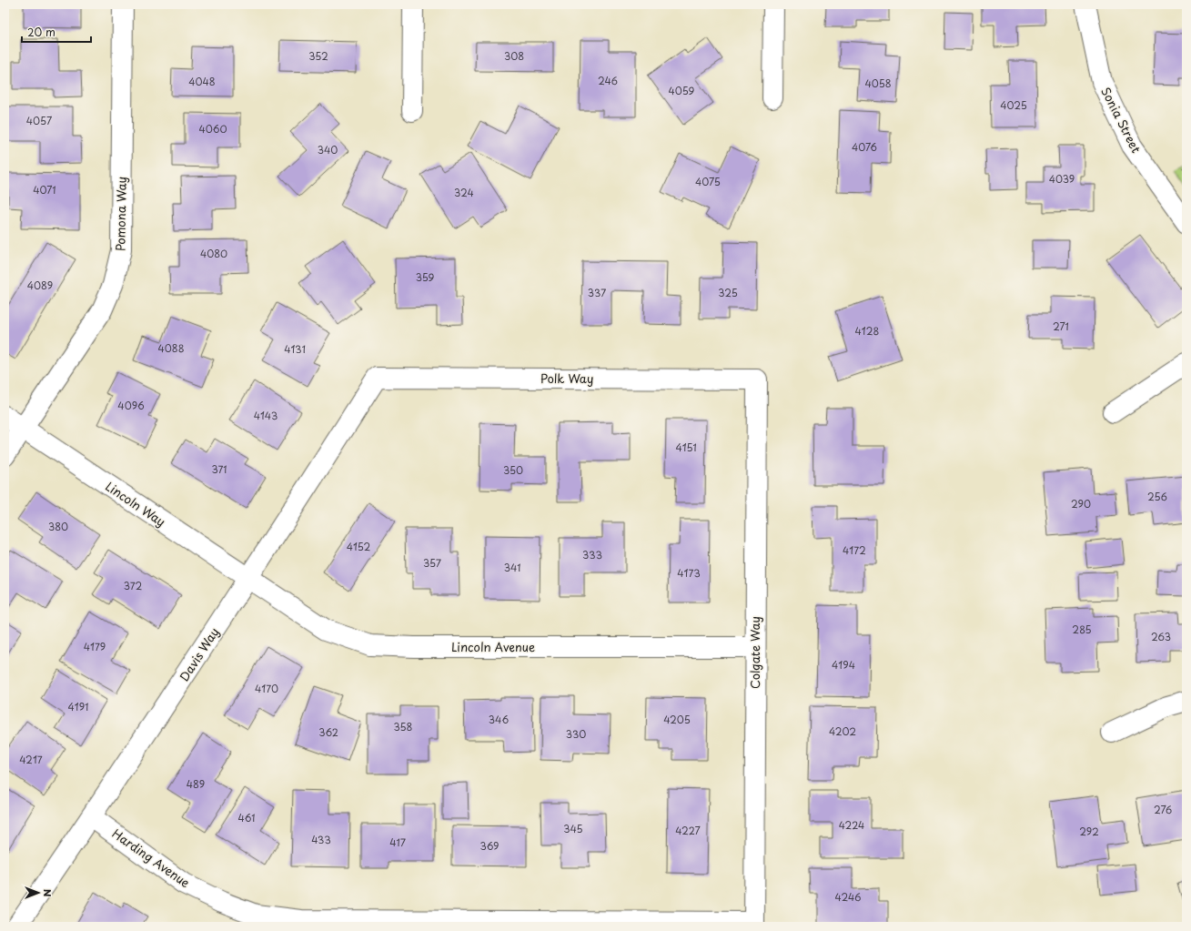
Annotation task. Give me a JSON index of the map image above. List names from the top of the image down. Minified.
{"streets":{"street":["Sonia Street","Pomona Way","Polk Way","Lincoln Way","Lincoln Avenue","Colgate Way","Davis Way","Harding Avenue"]},"crossings":[["Pomona Way","Lincoln Way"],["Polk Way","Colgate Way"],["Polk Way","Davis Way"],["Lincoln Way","Lincoln Avenue"],["Lincoln Way","Davis Way"],["Lincoln Avenue","Colgate Way"],["Lincoln Avenue","Davis Way"],["Colgate Way","Harding Avenue"],["Davis Way","Harding Avenue"]],"house_numbers":["352","308","246","4048","4058","4059","4025","4057","4060","4076","340","4039","4075","4071","324","4080","359","4089","337","325","271","4128","4088","4131","4096","4143","4151","371","350","256","290","380","4152","4172","333","357","341","4173","372","285","263","4179","4194","4170","4191","346","4205","358","4202","362","330","4217","489","276","461","4224","345","4227","292","433","417","369","4246"],"scale_bar":"20 m","north":"right"}
